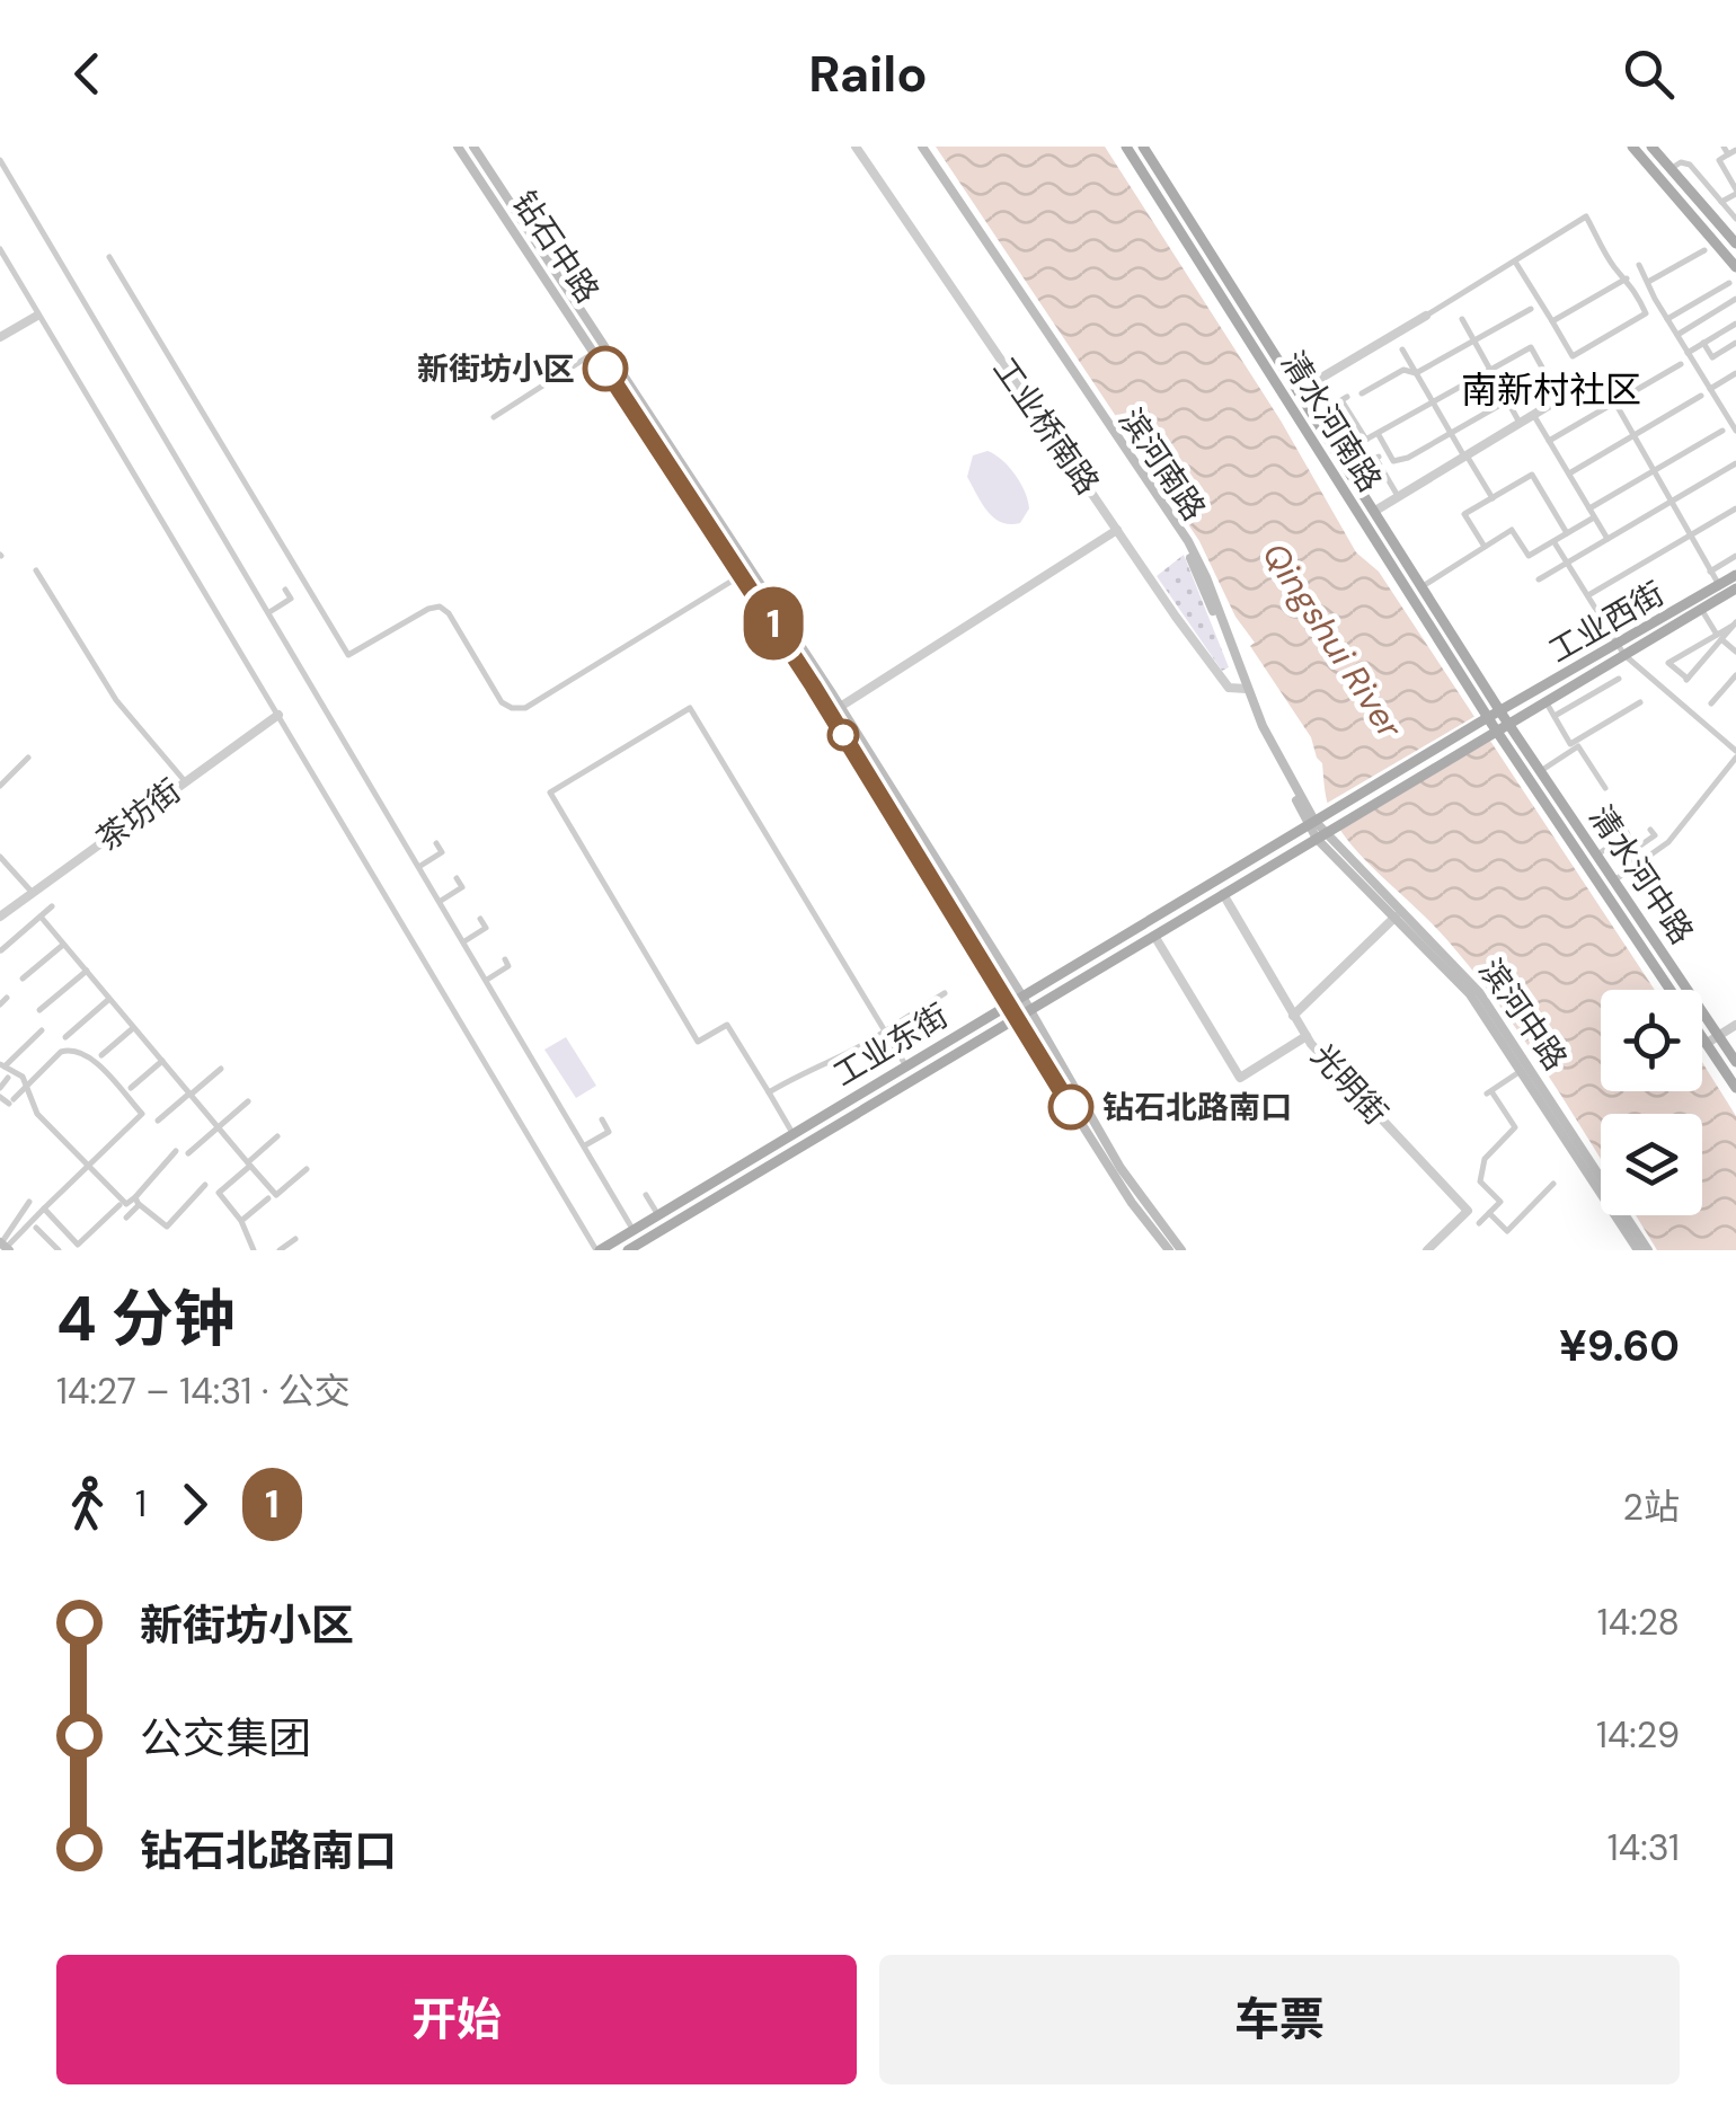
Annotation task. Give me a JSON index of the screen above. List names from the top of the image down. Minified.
{"streets":{"main road":["钻石中路","清水河南路","滨河南路","工业西街","清水河中路","滨河中路","工业东街"],"street":["工业桥南路","茶坊街","光明街"]},"crossings":[["钻石中路","工业东街"],["清水河南路","工业西街"],["清水河南路","清水河中路"],["清水河南路","工业东街"],["工业桥南路","滨河南路"],["滨河南路","滨河中路"],["滨河南路","工业东街"],["工业西街","清水河中路"],["工业西街","工业东街"],["清水河中路","工业东街"],["滨河中路","工业东街"],["工业东街","光明街"]],"districts":["南新村社区"],"water":["Qingshui River"],"places":["新街坊小区","钻石北路南口"],"lines":["bus line 1"],"page":{"header":"Railo","on_map":"1","heading":["4 分钟","14:27 – 14:31 · 公交","¥9.60"],"legs":["1","1","2站"],"list":[{"name":"新街坊小区","value":"14:28"},{"name":"公交集团","value":"14:29"},{"name":"钻石北路南口","value":"14:31"}],"buttons":["开始","车票"]}}
